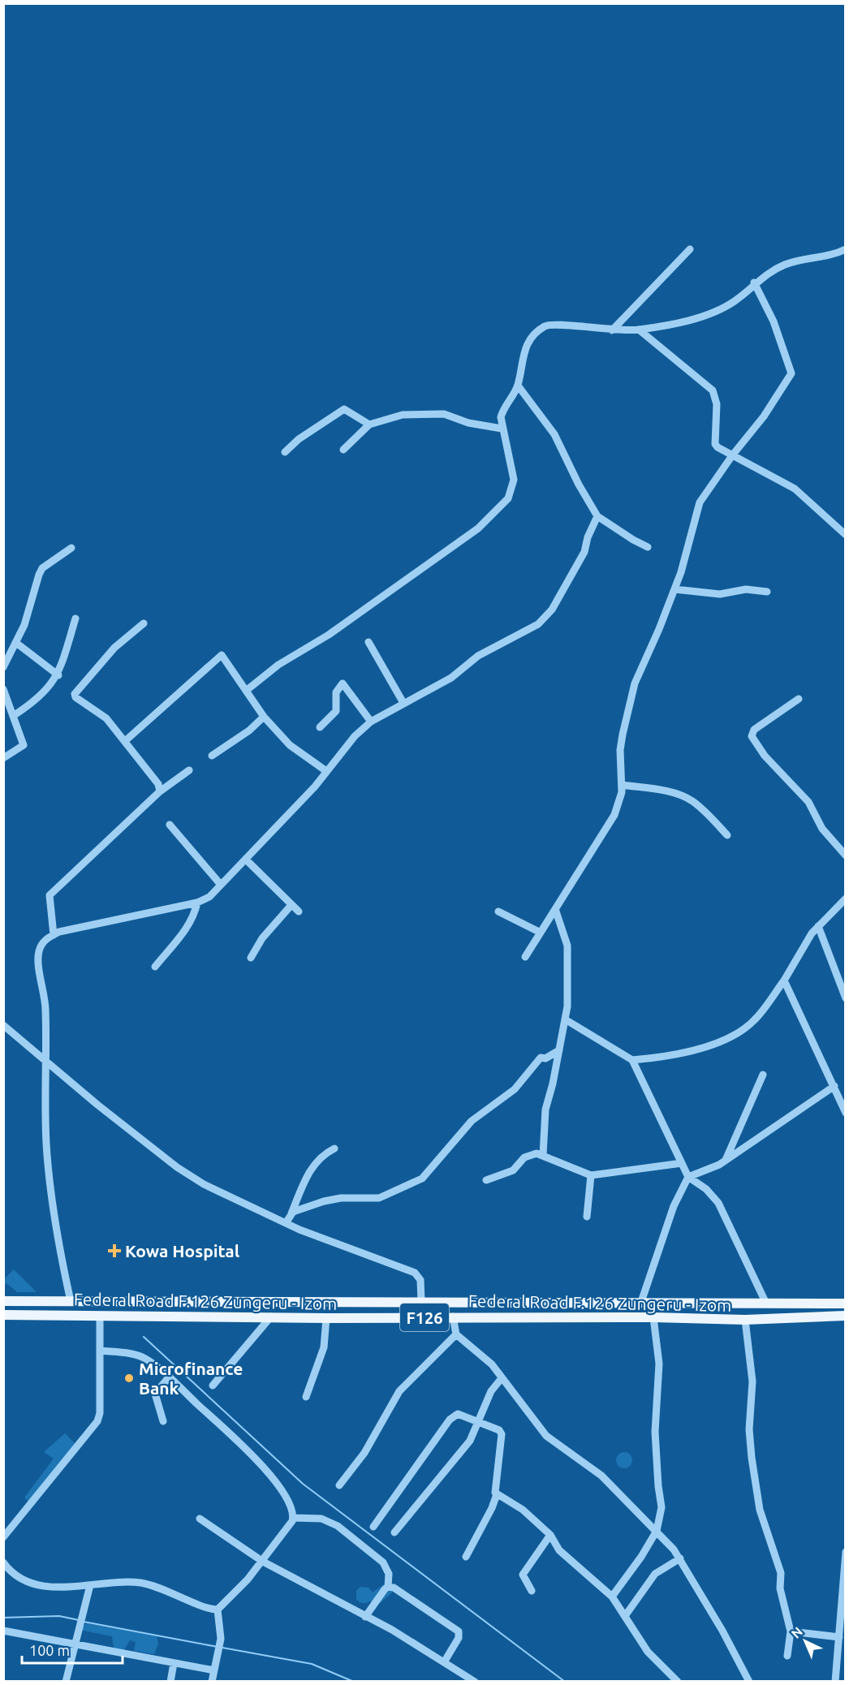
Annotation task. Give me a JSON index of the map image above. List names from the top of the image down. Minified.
{"streets":{"main road":["Federal Road F.126 Zungeru - Izom","F126"]},"places":{"health":["Kowa Hospital"],"other":["Microfinance Bank"]},"scale_bar":"100 m","north":"top left"}
